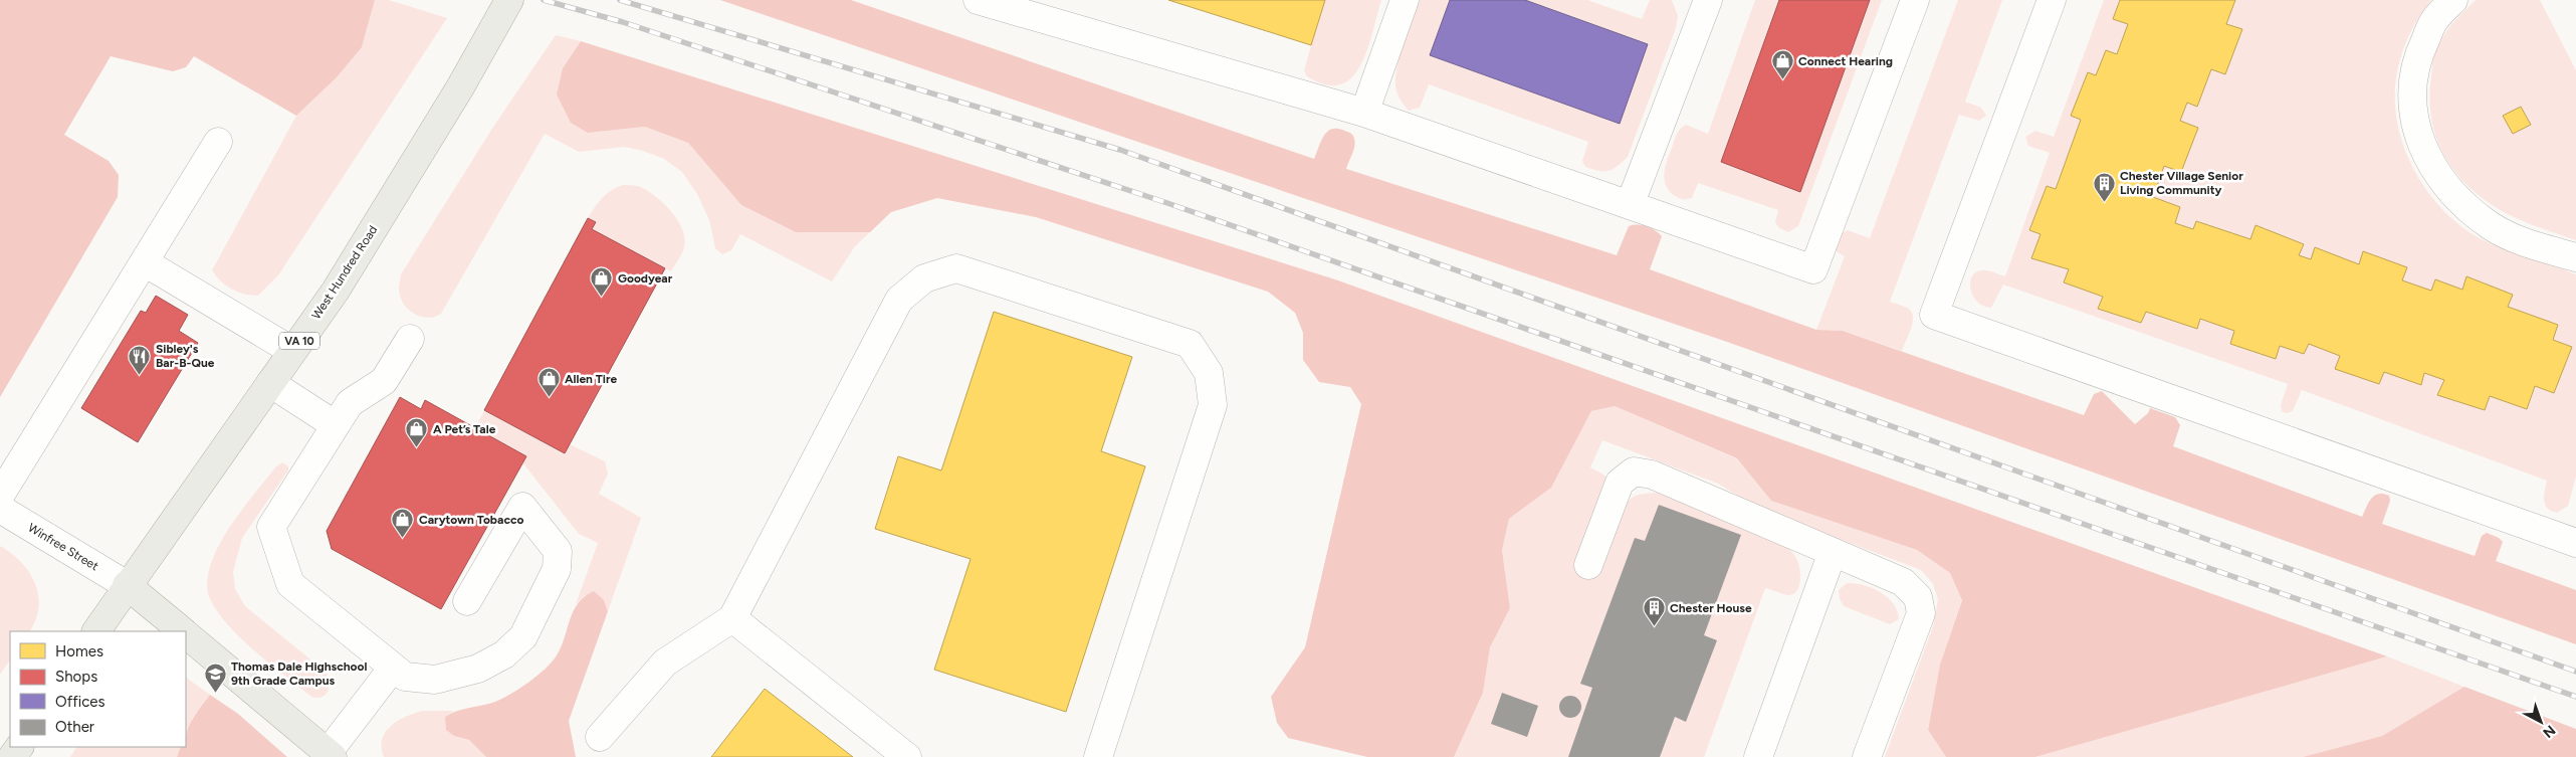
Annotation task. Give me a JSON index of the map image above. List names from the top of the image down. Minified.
{"streets":{"main road":["West Hundred Road","VA 10"],"street":["Winfree Street"]},"crossings":[["West Hundred Road","Winfree Street"]],"places":{"shop":["Connect Hearing","Goodyear","Allen Tire","A Pet’s Tale","Carytown Tobacco"],"building":["Chester Village Senior Living Community","Chester House"],"restaurant":["Sibley's Bar-B-Que"],"school or university":["Thomas Dale Highschool 9th Grade Campus"]},"legend":["Homes","Shops","Offices","Other"],"north":"bottom right"}
